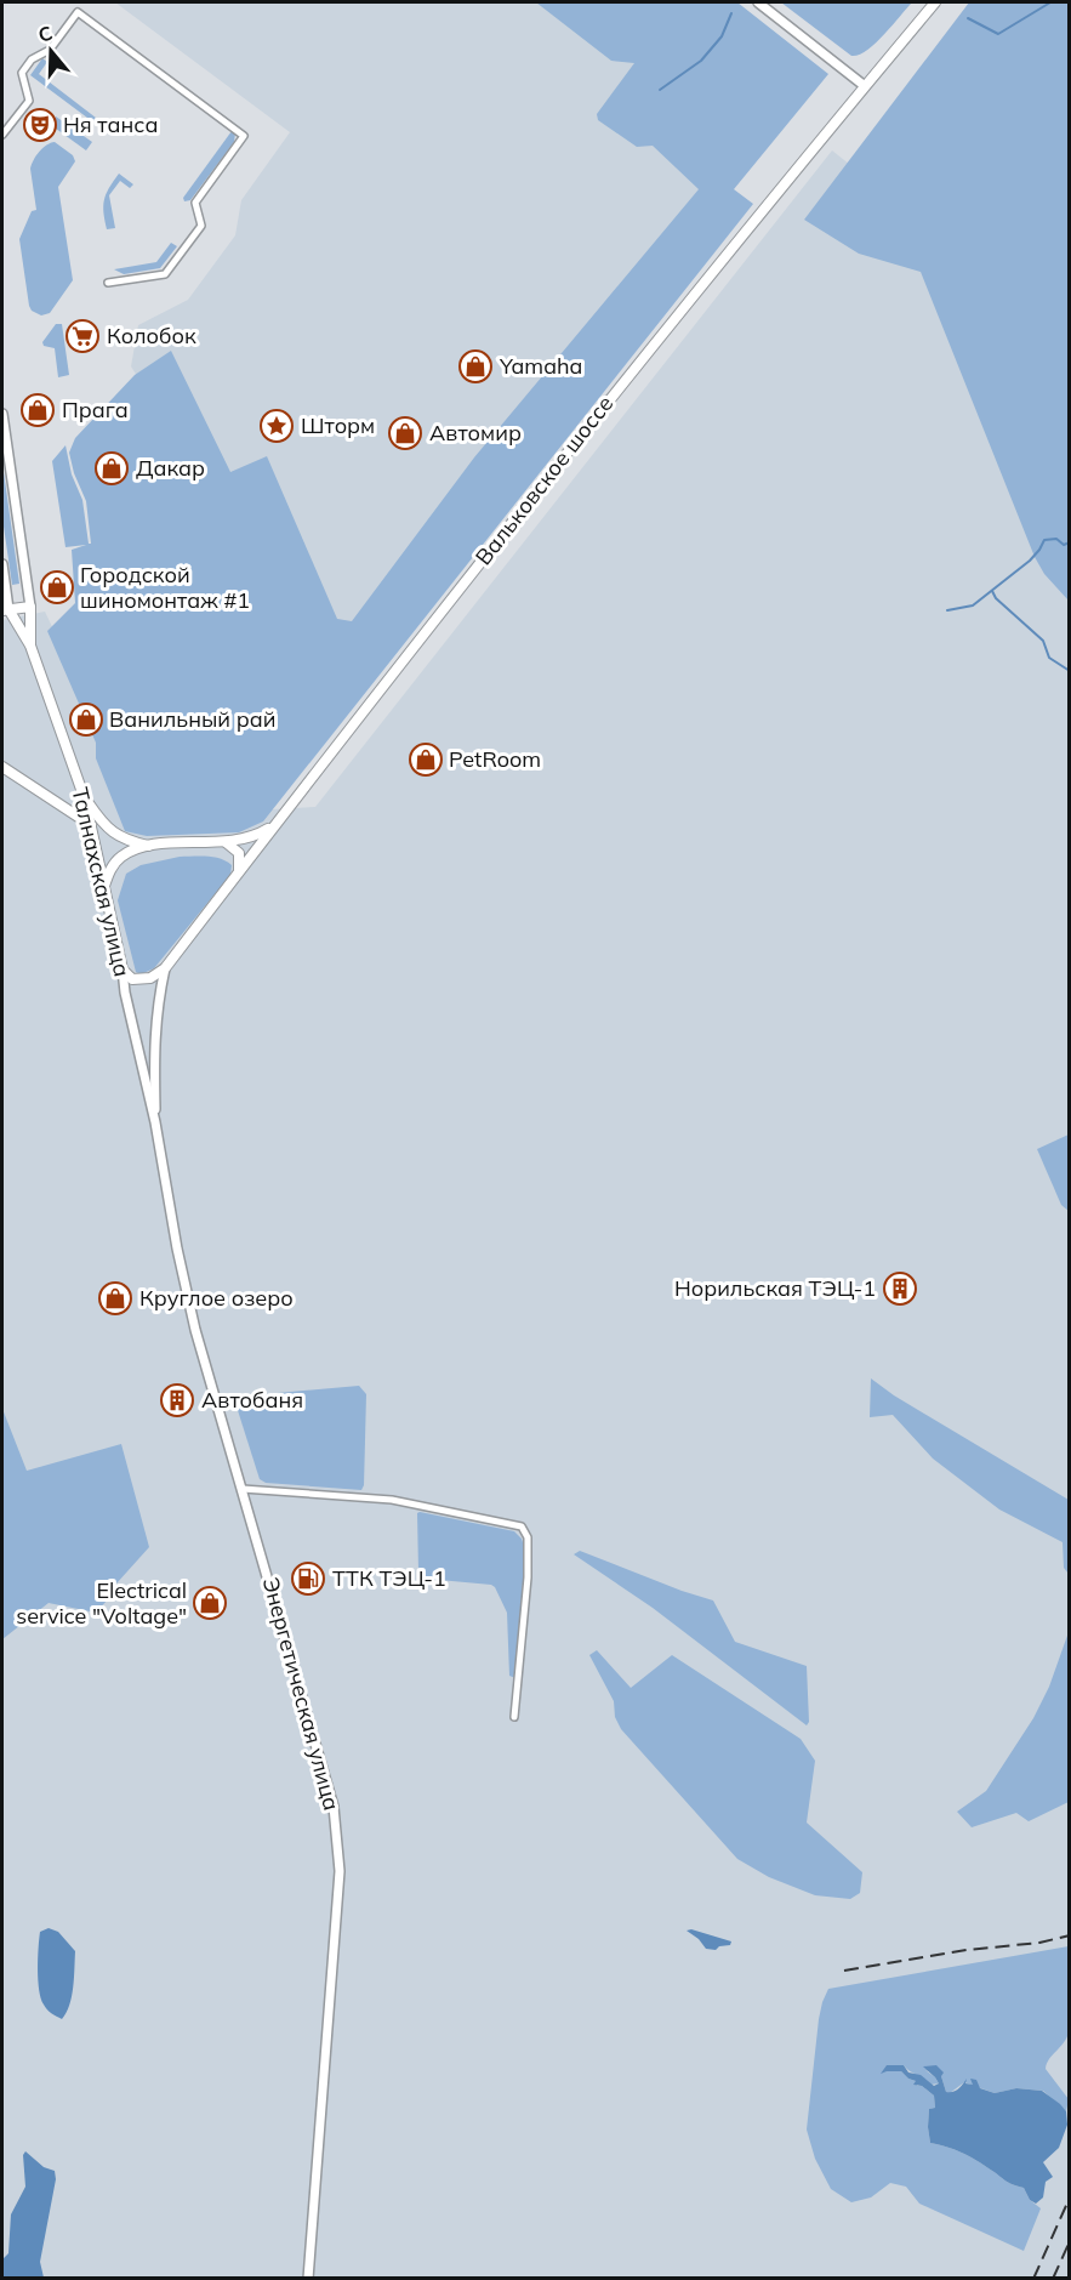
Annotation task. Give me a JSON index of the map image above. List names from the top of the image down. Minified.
{"streets":{"main road":["Вальковское шоссе","Талнахская улица"],"street":["Энергетическая улица"]},"crossings":[["Вальковское шоссе","Талнахская улица"],["Вальковское шоссе","Энергетическая улица"],["Талнахская улица","Энергетическая улица"]],"places":{"theatre":["Ня танса"],"supermarket":["Колобок"],"shop":["Yamaha","Прага","Автомир","Дакар","Городской шиномонтаж #1","Ванильный рай","PetRoom","Круглое озеро","Electrical service \"Voltage\""],"place":["Шторм"],"building":["Норильская ТЭЦ-1","Автобаня"],"fuel station":["ТТК ТЭЦ-1"]},"north":"top"}
